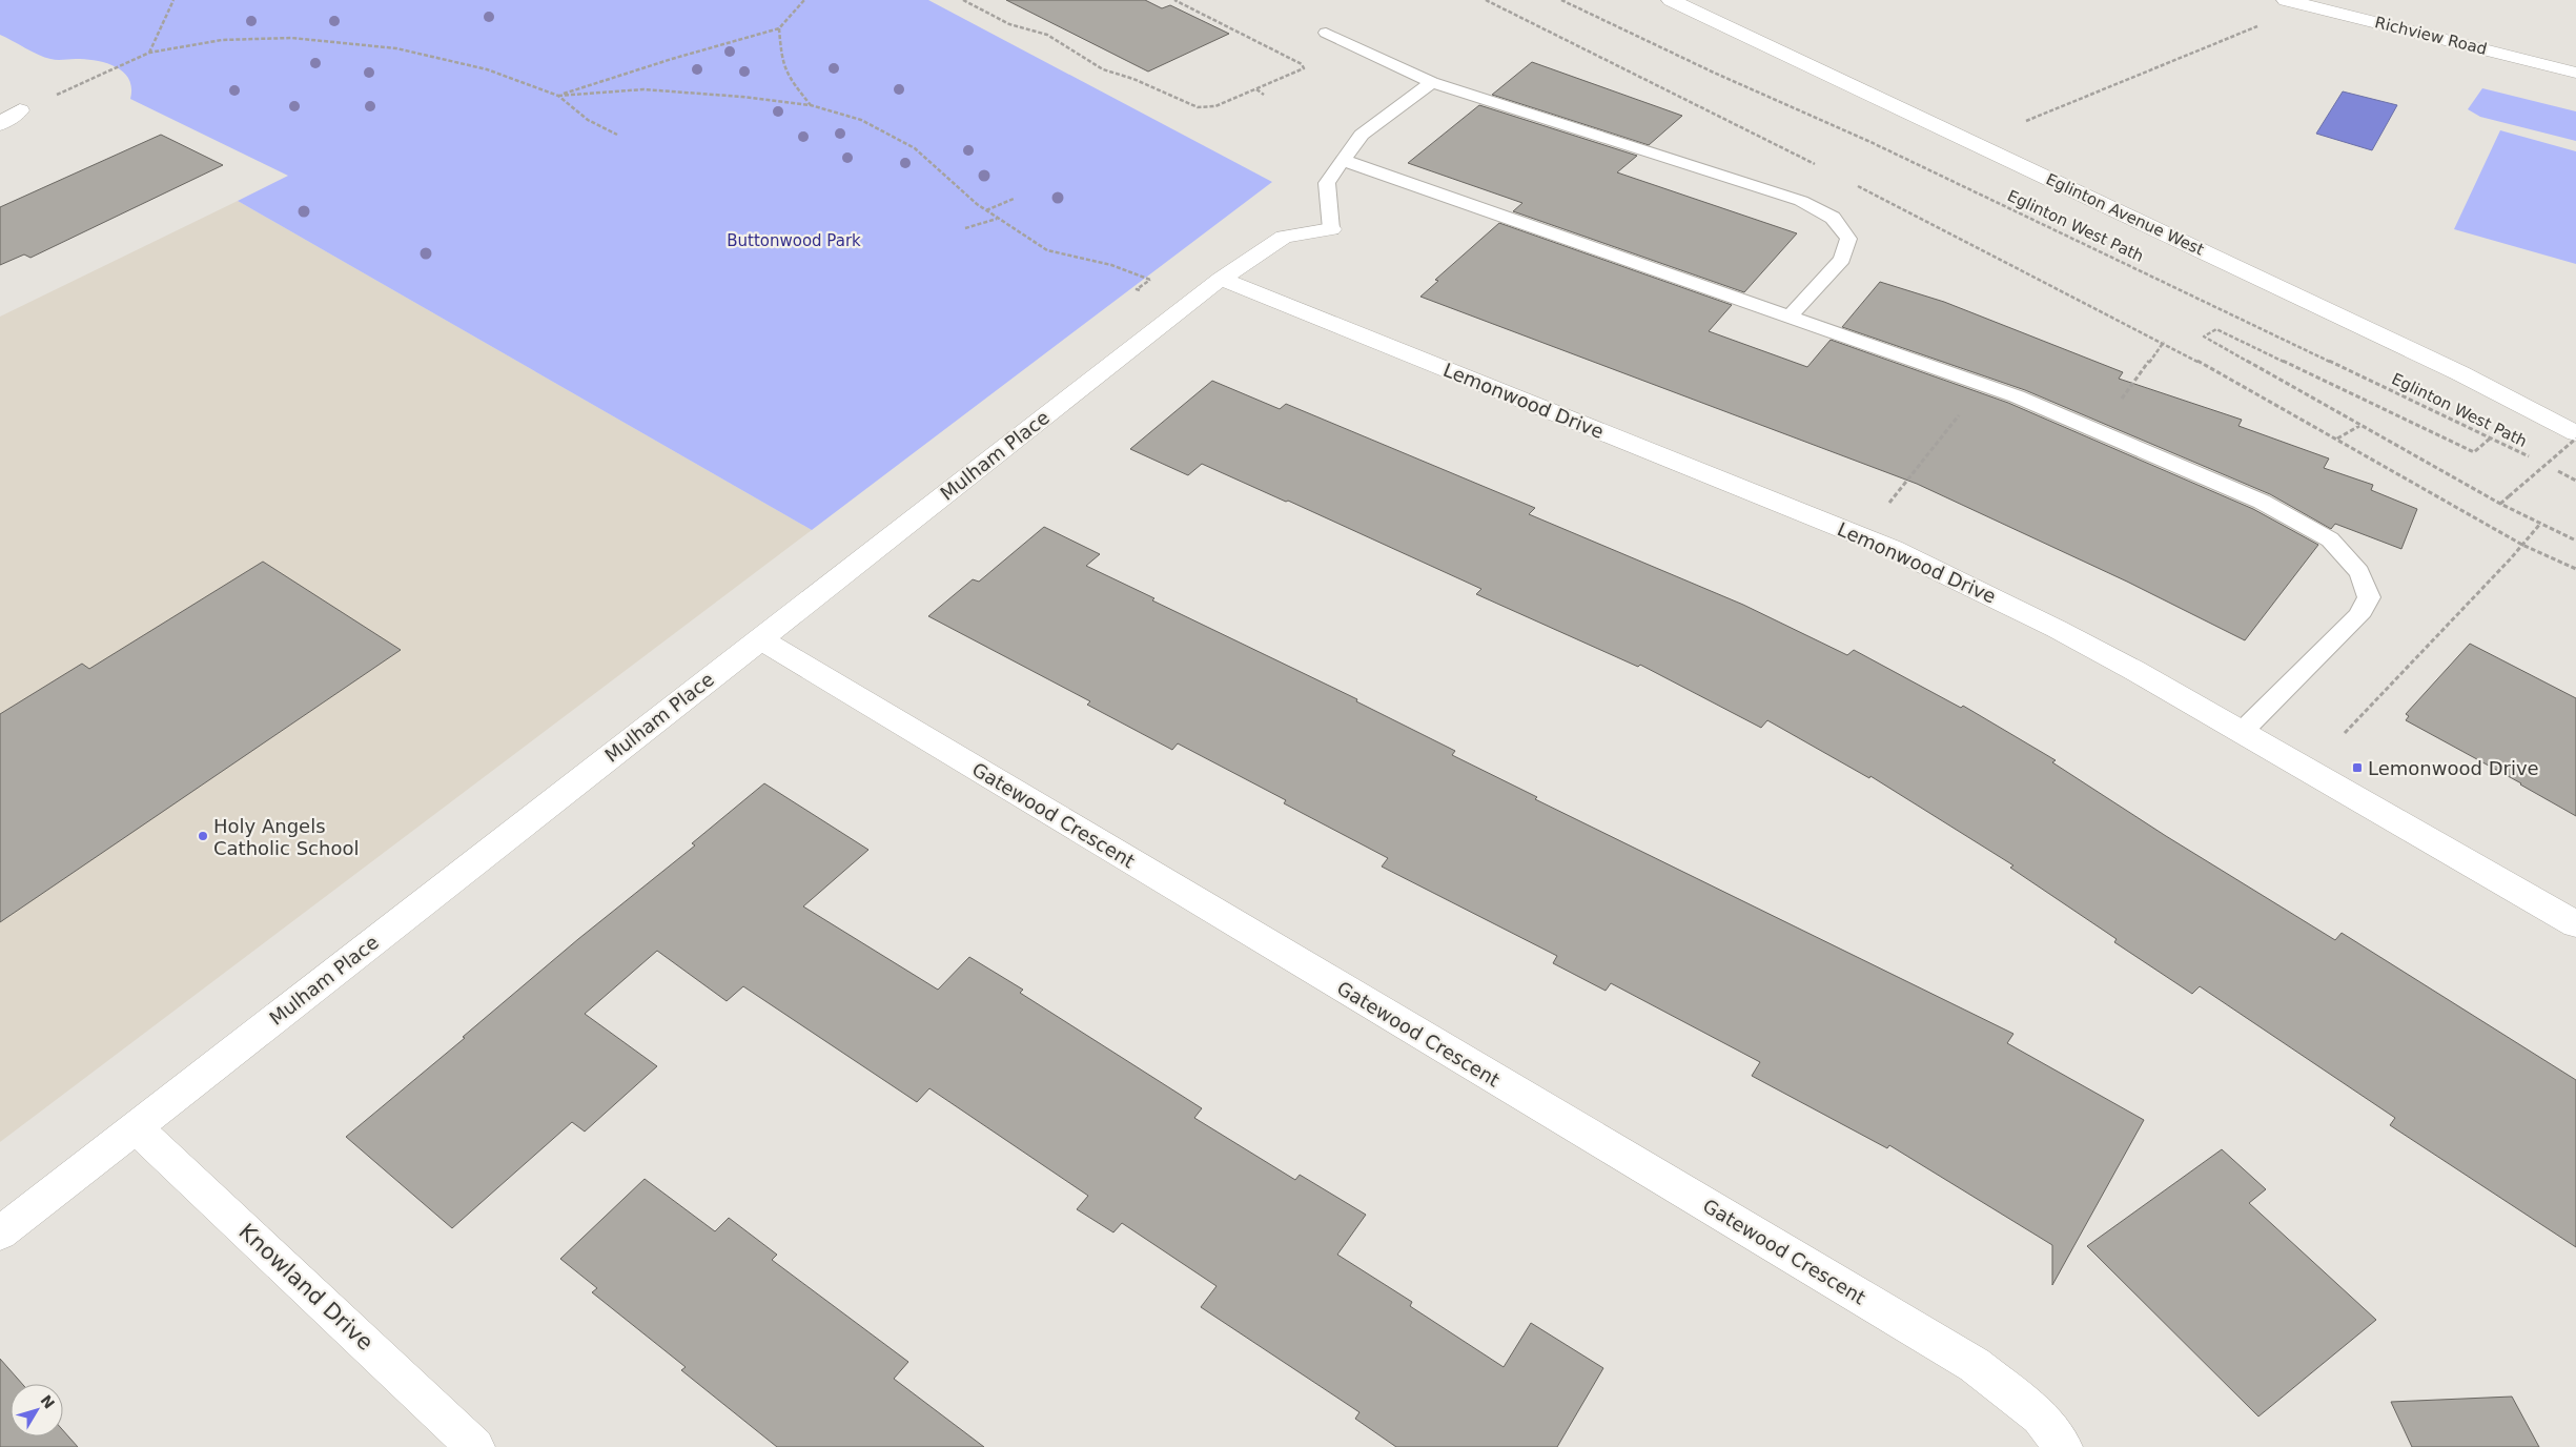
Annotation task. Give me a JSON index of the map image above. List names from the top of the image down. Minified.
{"streets":{"street":["Richview Road","Eglinton Avenue West","Lemonwood Drive","Mulham Place","Gatewood Crescent","Knowland Drive"],"path":["Eglinton West Path"]},"crossings":[["Lemonwood Drive","Mulham Place"],["Mulham Place","Gatewood Crescent"],["Mulham Place","Knowland Drive"]],"parks":["Buttonwood Park"],"places":{"transit":["Lemonwood Drive"],"other":["Holy Angels Catholic School"]},"north":"top right"}
